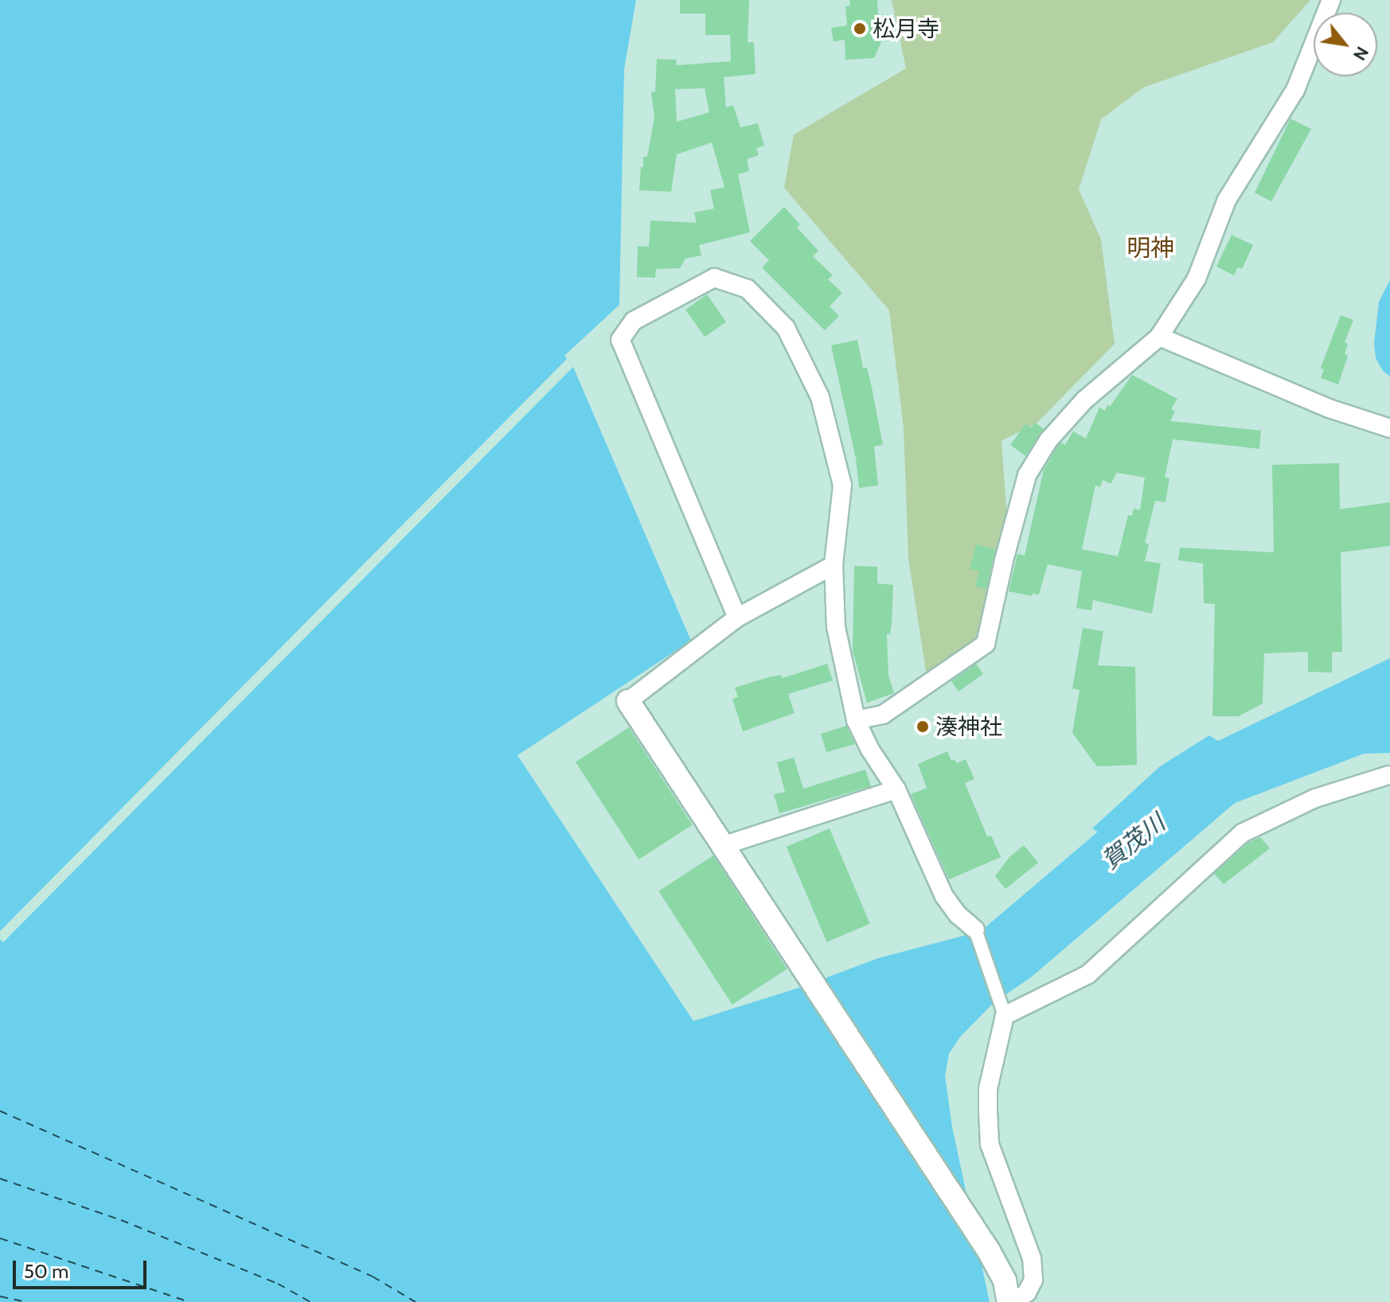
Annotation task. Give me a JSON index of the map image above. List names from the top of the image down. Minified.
{"districts":["明神"],"water":["賀茂川"],"places":["松月寺","湊神社"],"scale_bar":"50 m","north":"bottom right"}
